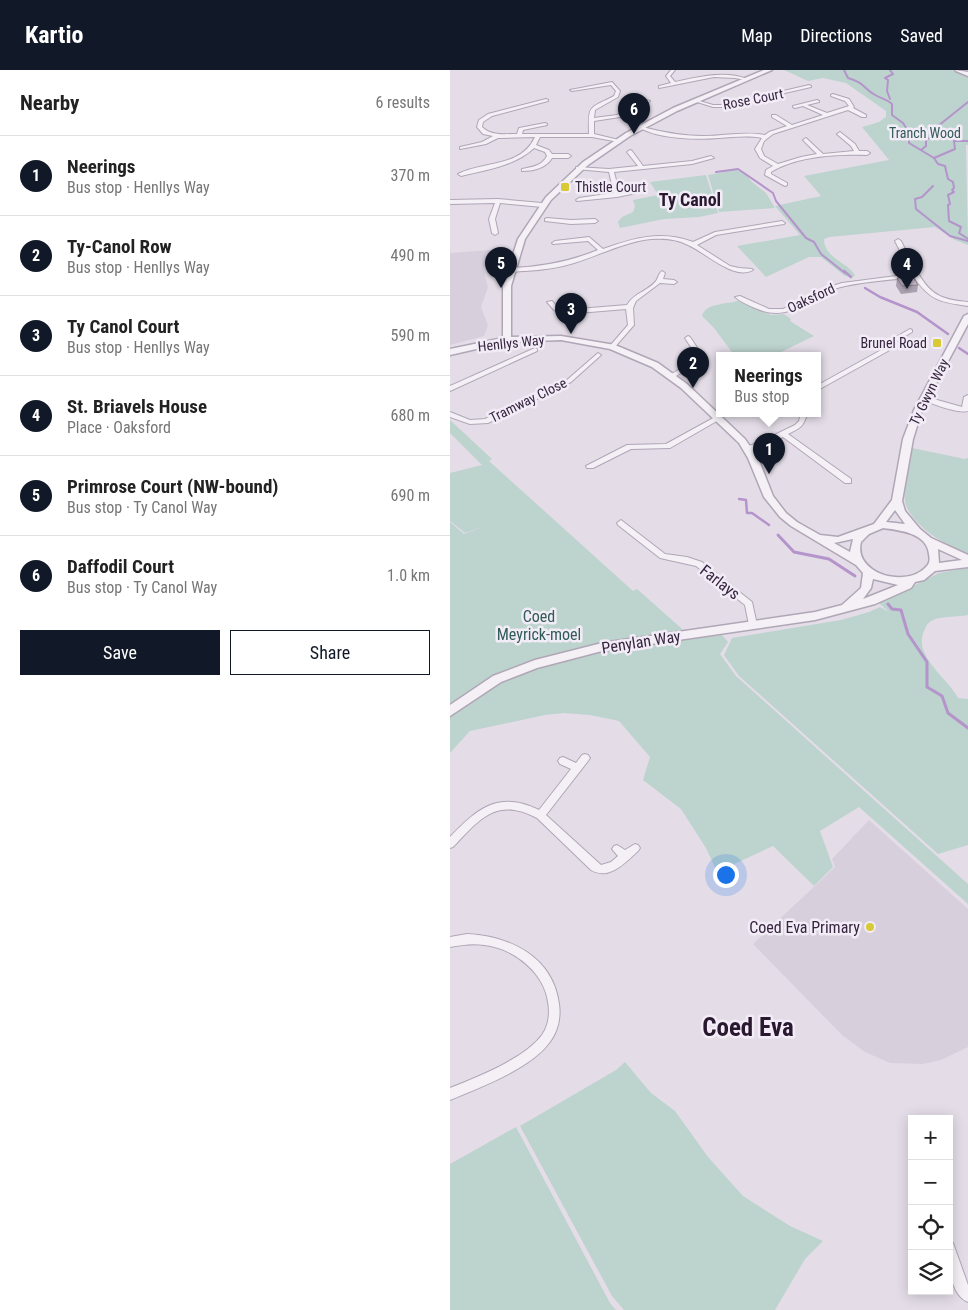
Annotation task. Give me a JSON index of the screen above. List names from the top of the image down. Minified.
{"streets":{"street":["Rose Court","Oaksford","Henllys Way","Ty Gwyn Way","Tramway Close","Farlays","Penylan Way"]},"crossings":[["Henllys Way","Ty Gwyn Way"],["Henllys Way","Penylan Way"],["Ty Gwyn Way","Penylan Way"],["Farlays","Penylan Way"]],"districts":["Ty Canol","Coed Eva"],"parks":["Tranch Wood","Coed Meyrick-moel"],"places":{"transit":["Thistle Court","Brunel Road"],"other":["Coed Eva Primary"]},"page":{"header":"Kartio","nav":["Map","Directions","Saved"],"heading":["Nearby","6 results"],"pins":["6","5","4","3","2","1"],"list":[{"mark":"1","name":"Neerings","note":"Bus stop · Henllys Way","value":"370 m"},{"mark":"2","name":"Ty-Canol Row","note":"Bus stop · Henllys Way","value":"490 m"},{"mark":"3","name":"Ty Canol Court","note":"Bus stop · Henllys Way","value":"590 m"},{"mark":"4","name":"St. Briavels House","note":"Place · Oaksford","value":"680 m"},{"mark":"5","name":"Primrose Court (NW-bound)","note":"Bus stop · Ty Canol Way","value":"690 m"},{"mark":"6","name":"Daffodil Court","note":"Bus stop · Ty Canol Way","value":"1.0 km"}],"popup":["Neerings","Bus stop"],"buttons":["Save","Share"],"map_buttons":["+","−"]}}
